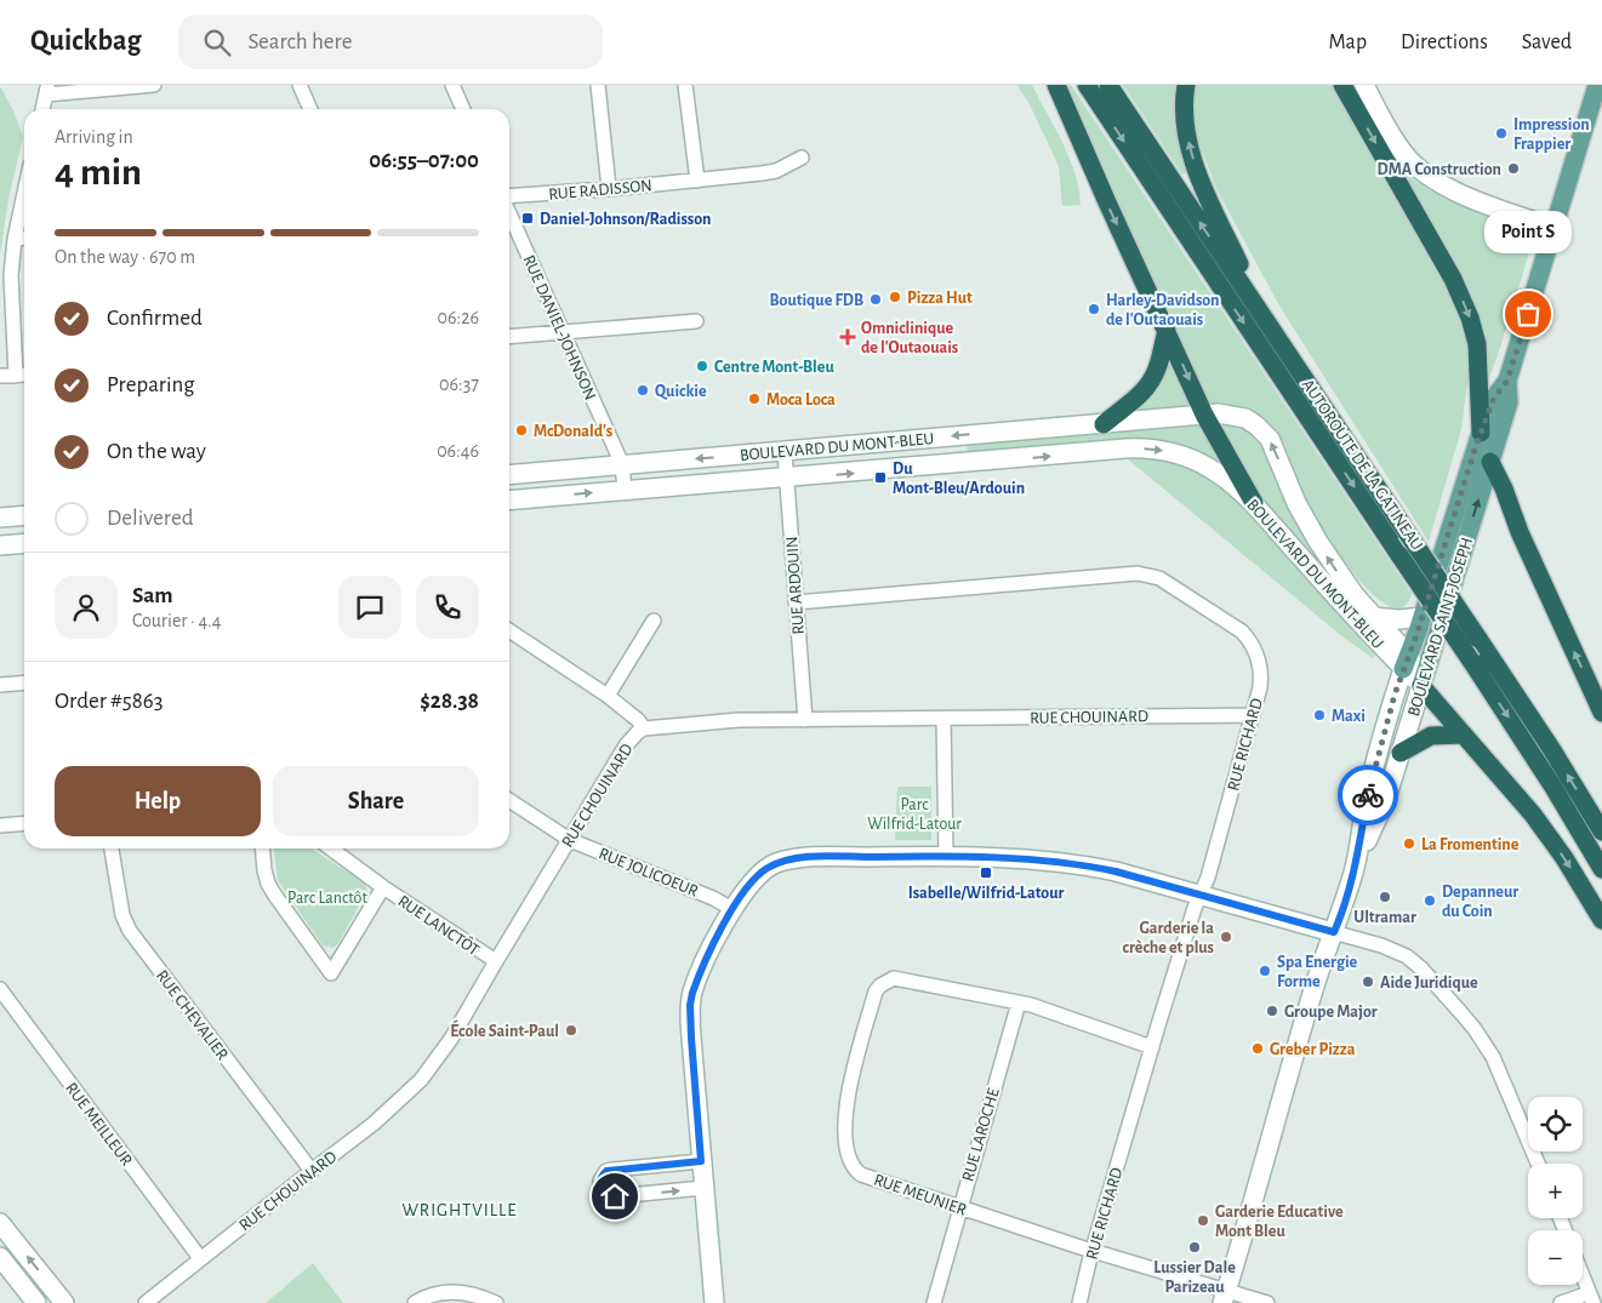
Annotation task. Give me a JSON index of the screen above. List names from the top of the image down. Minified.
{"streets":{"highway":["AUTOROUTE DE LA GATINEAU"],"main road":["BOULEVARD SAINT-JOSEPH"],"street":["RUE RADISSON","RUE DANIEL-JOHNSON","BOULEVARD DU MONT-BLEU","RUE ARDOUIN","RUE CHOUINARD","RUE RICHARD","RUE JOLICOEUR","RUE LANCTÔT","RUE CHEVALIER","RUE MEILLEUR","RUE LAROCHE","RUE MEUNIER"]},"crossings":[["RUE DANIEL-JOHNSON","BOULEVARD DU MONT-BLEU"],["BOULEVARD DU MONT-BLEU","RUE ARDOUIN"],["BOULEVARD DU MONT-BLEU","BOULEVARD SAINT-JOSEPH"],["RUE ARDOUIN","RUE CHOUINARD"],["RUE ARDOUIN","RUE RICHARD"],["BOULEVARD SAINT-JOSEPH","RUE MEUNIER"],["RUE CHOUINARD","RUE RICHARD"],["RUE CHOUINARD","RUE JOLICOEUR"],["RUE CHOUINARD","RUE LANCTÔT"],["RUE CHOUINARD","RUE CHEVALIER"],["RUE CHOUINARD","RUE MEILLEUR"],["RUE RICHARD","RUE MEUNIER"],["RUE LAROCHE","RUE MEUNIER"]],"districts":["WRIGHTVILLE"],"parks":["Parc Wilfrid-Latour","Parc Lanctôt"],"places":{"other":["Impression Frappier","DMA Construction","Pizza Hut","Boutique FDB","Harley-Davidson de l'Outaouais","Point S","Centre Mont-Bleu","Quickie","Moca Loca","McDonald's","Maxi","La Fromentine","Ultramar","Depanneur du Coin","Garderie la crèche et plus","Spa Energie Forme","Aide Juridique","Groupe Major","École Saint-Paul","Greber Pizza","Garderie Educative Mont Bleu","Lussier Dale Parizeau"],"transit":["Daniel-Johnson/Radisson","Du Mont-Bleu/Ardouin","Isabelle/Wilfrid-Latour"],"health":["Omniclinique de l'Outaouais"]},"page":{"header":"Quickbag","search":"Search here","nav":["Map","Directions","Saved"],"heading":["4 min","Arriving in","06:55–07:00"],"panel":["Sam","Courier · 4.4","Order #5863","$28.38"],"bubble":"Point S","bar":"On the way · 670 m","list":[["Confirmed","06:26"],["Preparing","06:37"],["On the way","06:46"],"Delivered"],"buttons":["Help","Share"],"map_buttons":["+","−"]}}
